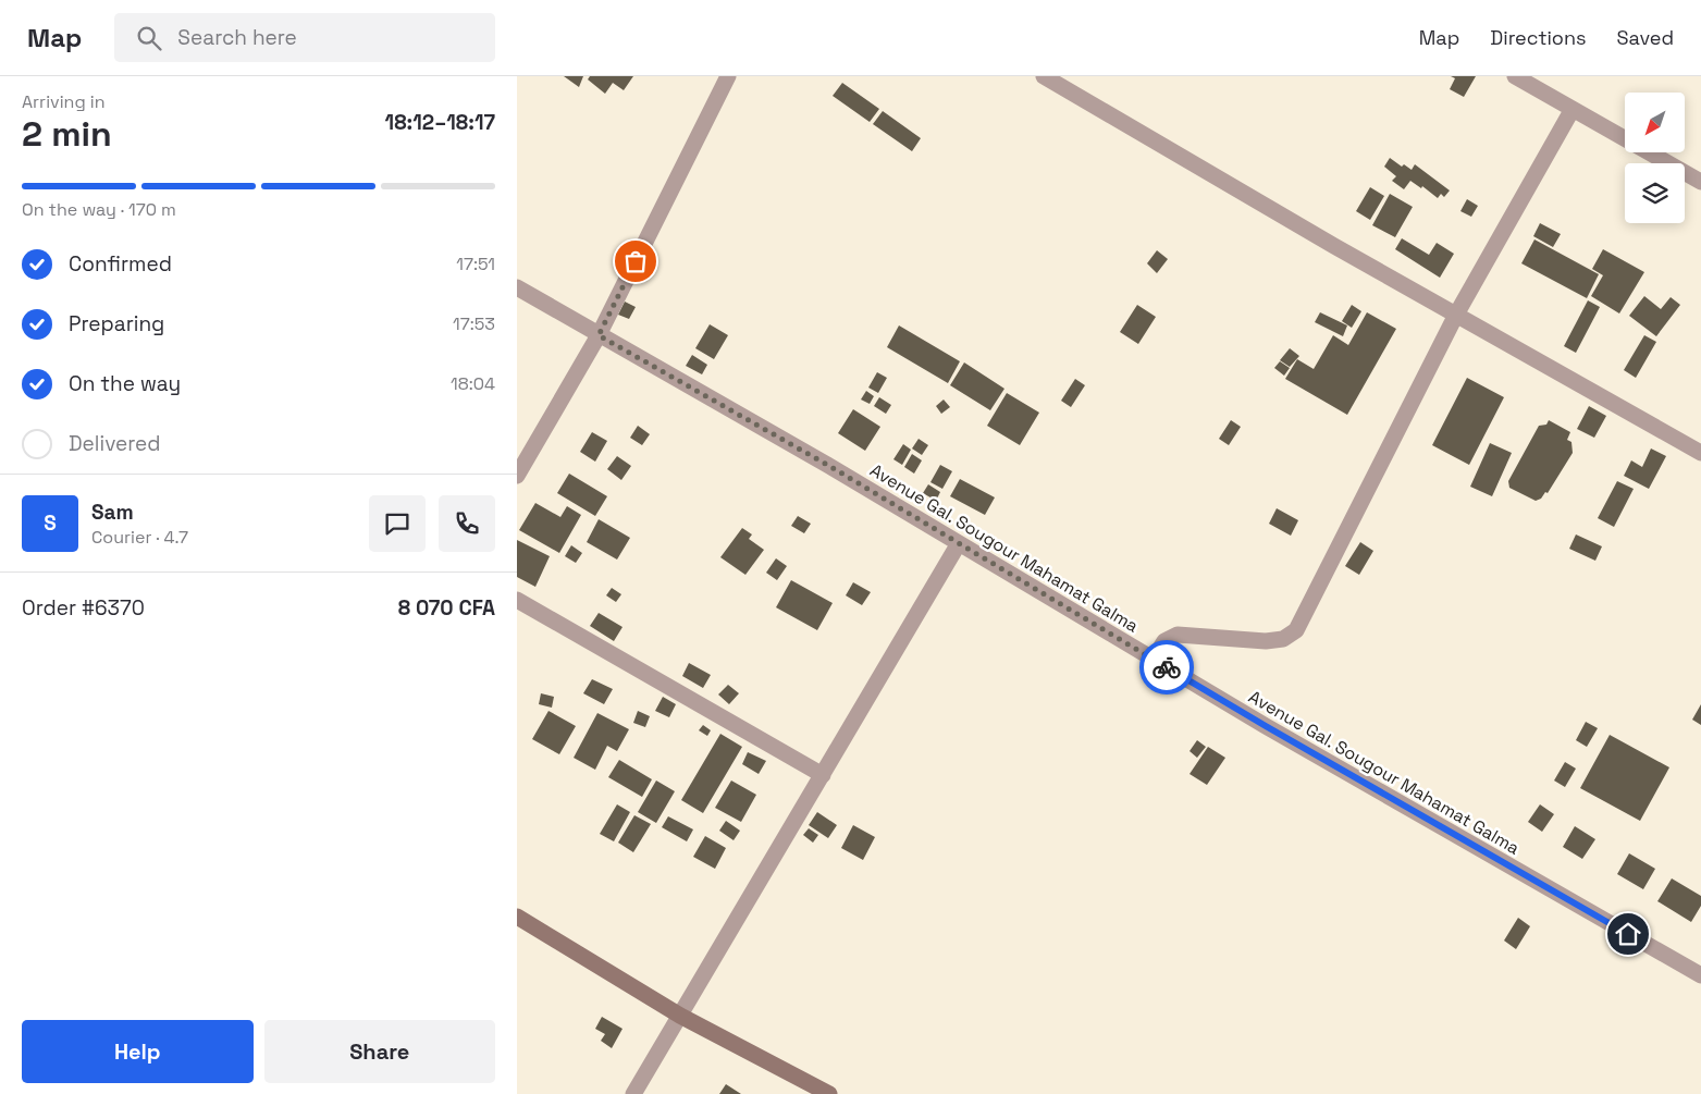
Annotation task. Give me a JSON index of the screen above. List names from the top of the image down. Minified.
{"streets":{"street":["Avenue Gal. Sougour Mahamat Galma"]},"north":"bottom left","page":{"header":"Map","search":"Search here","nav":["Map","Directions","Saved"],"heading":["2 min","Arriving in","18:12–18:17"],"panel":["Sam","Courier · 4.7","Order #6370","8 070 CFA"],"bar":"On the way · 170 m","list":[["Confirmed","17:51"],["Preparing","17:53"],["On the way","18:04"],"Delivered"],"round":"S","buttons":["Help","Share"]}}
